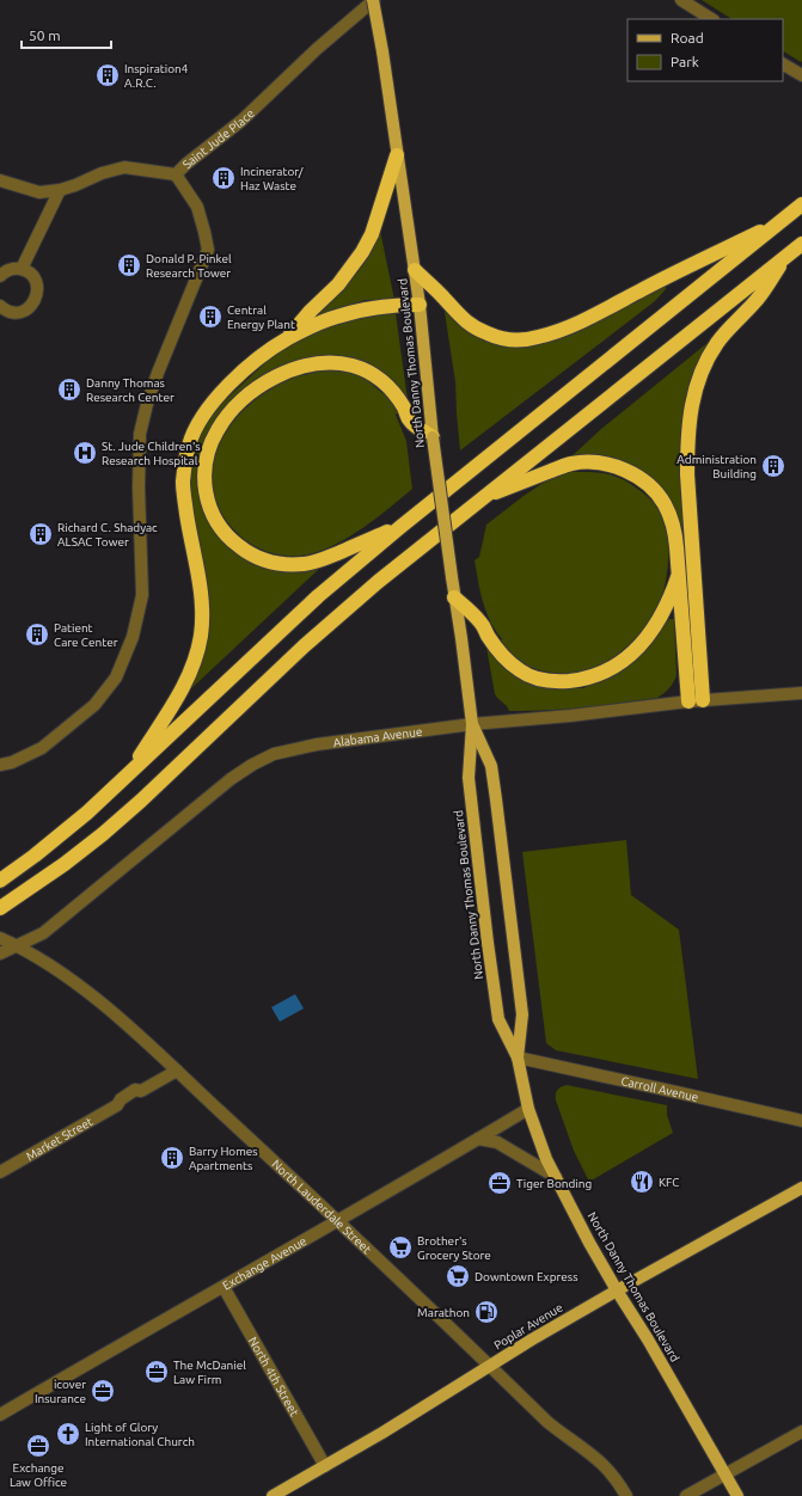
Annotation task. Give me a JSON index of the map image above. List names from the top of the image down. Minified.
{"streets":{"main road":["North Danny Thomas Boulevard","Poplar Avenue"],"street":["Saint Jude Place","Alabama Avenue","Carroll Avenue","Market Street","North Lauderdale Street","Exchange Avenue","North 4th Street"]},"crossings":[["Saint Jude Place","North Danny Thomas Boulevard"],["North Danny Thomas Boulevard","Alabama Avenue"],["North Danny Thomas Boulevard","Carroll Avenue"],["North Danny Thomas Boulevard","Exchange Avenue"],["North Danny Thomas Boulevard","Poplar Avenue"],["Alabama Avenue","North Lauderdale Street"],["Market Street","North Lauderdale Street"],["North Lauderdale Street","Exchange Avenue"],["North Lauderdale Street","Poplar Avenue"],["Exchange Avenue","North 4th Street"],["Poplar Avenue","North 4th Street"]],"places":{"building":["Inspiration4 A.R.C.","Incinerator/ Haz Waste","Donald P. Pinkel Research Tower","Central Energy Plant","Danny Thomas Research Center","Administration Building","Richard C. Shadyac ALSAC Tower","Patient Care Center","Barry Homes Apartments"],"hospital":["St. Jude Children's Research Hospital"],"restaurant":["KFC"],"office":["Tiger Bonding","The McDaniel Law Firm","icover Insurance","Exchange Law Office"],"supermarket":["Brother's Grocery Store","Downtown Express"],"fuel station":["Marathon"],"church":["Light of Glory International Church"]},"legend":["Road","Park"],"scale_bar":"50 m"}
